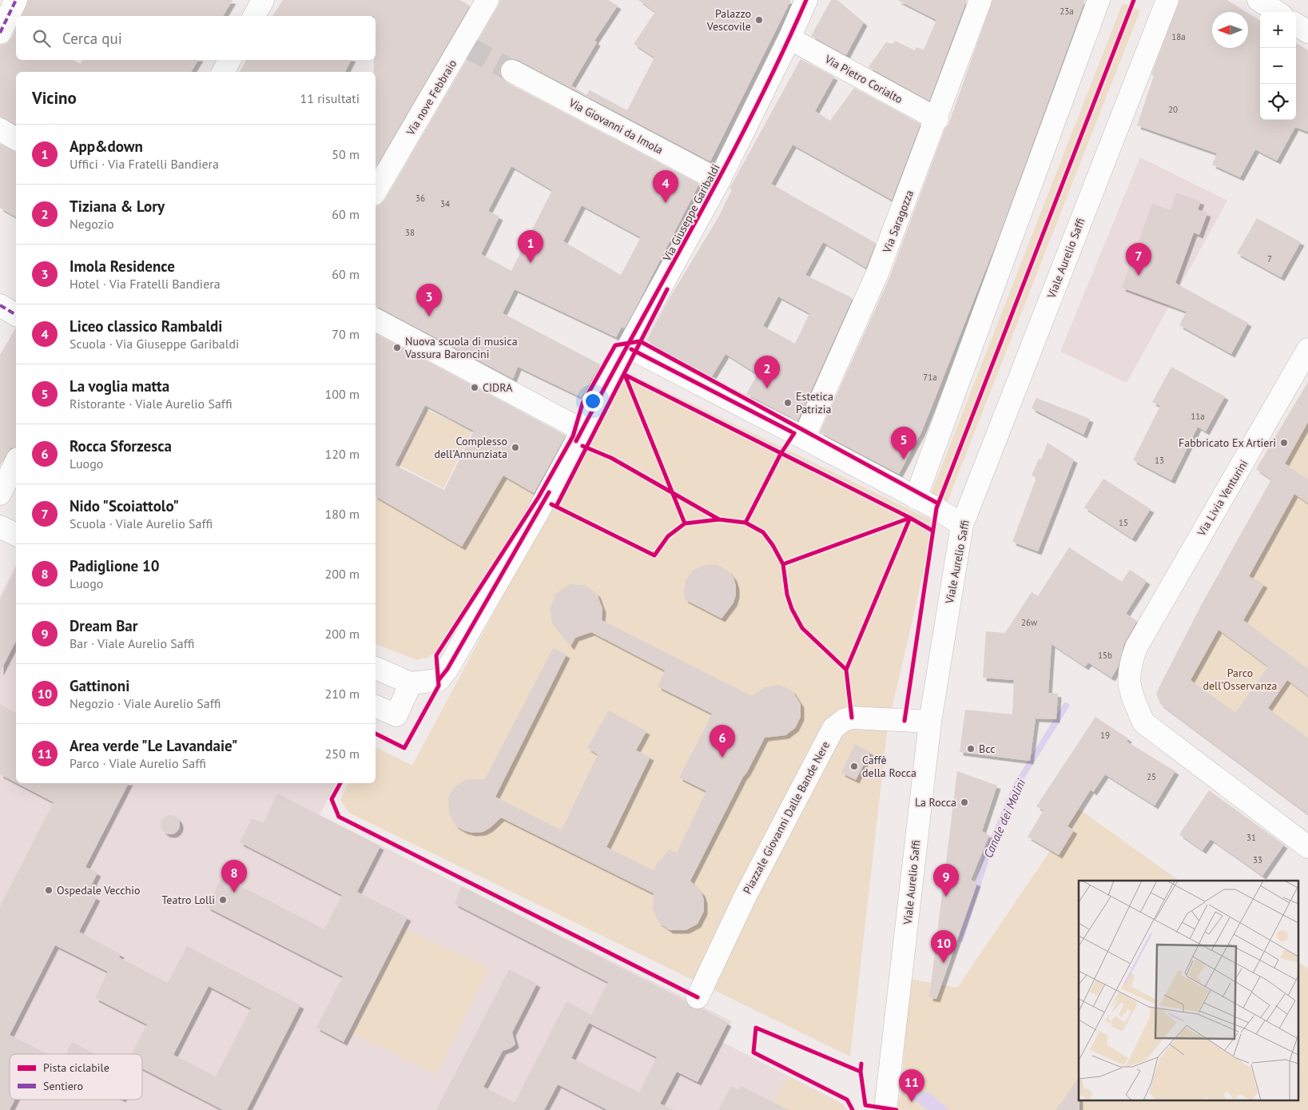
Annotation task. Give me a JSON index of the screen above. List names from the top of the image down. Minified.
{"streets":{"street":["Via Pietro Corialto","Via nove Febbraio","Via Giovanni da Imola","Via Giuseppe Garibaldi","Via Saragozza","Viale Aurelio Saffi","Via Livia Venturini","Piazzale Giovanni Dalle Bande Nere"]},"crossings":[["Via Pietro Corialto","Via Giuseppe Garibaldi"],["Via Pietro Corialto","Via Saragozza"],["Via Giovanni da Imola","Via Giuseppe Garibaldi"],["Viale Aurelio Saffi","Piazzale Giovanni Dalle Bande Nere"]],"water":["Canale dei Molini"],"parks":["Parco dell'Osservanza"],"places":["Palazzo Vescovile","Nuova scuola di musica Vassura Baroncini","CIDRA","Estetica Patrizia","Fabbricato Ex Artieri","Complesso dell'Annunziata","Bcc","Caffè della Rocca","La Rocca","Ospedale Vecchio","Teatro Lolli"],"house_numbers":["23a","18a","20","36","34","38","7","71a","11a","13","15","26w","15b","19","25","31","33"],"legend":["Pista ciclabile","Sentiero"],"north":"left","page":{"map_buttons":["+","−"],"search":"Cerca qui","heading":["Vicino","11 risultati"],"list":[{"mark":"1","name":"App&down","note":"Uffici · Via Fratelli Bandiera","value":"50 m"},{"mark":"2","name":"Tiziana & Lory","note":"Negozio","value":"60 m"},{"mark":"3","name":"Imola Residence","note":"Hotel · Via Fratelli Bandiera","value":"60 m"},{"mark":"4","name":"Liceo classico Rambaldi","note":"Scuola · Via Giuseppe Garibaldi","value":"70 m"},{"mark":"5","name":"La voglia matta","note":"Ristorante · Viale Aurelio Saffi","value":"100 m"},{"mark":"6","name":"Rocca Sforzesca","note":"Luogo","value":"120 m"},{"mark":"7","name":"Nido \"Scoiattolo\"","note":"Scuola · Viale Aurelio Saffi","value":"180 m"},{"mark":"8","name":"Padiglione 10","note":"Luogo","value":"200 m"},{"mark":"9","name":"Dream Bar","note":"Bar · Viale Aurelio Saffi","value":"200 m"},{"mark":"10","name":"Gattinoni","note":"Negozio · Viale Aurelio Saffi","value":"210 m"},{"mark":"11","name":"Area verde \"Le Lavandaie\"","note":"Parco · Viale Aurelio Saffi","value":"250 m"}],"pins":["4","1","7","3","2","5","6","8","9","10","11"]}}
